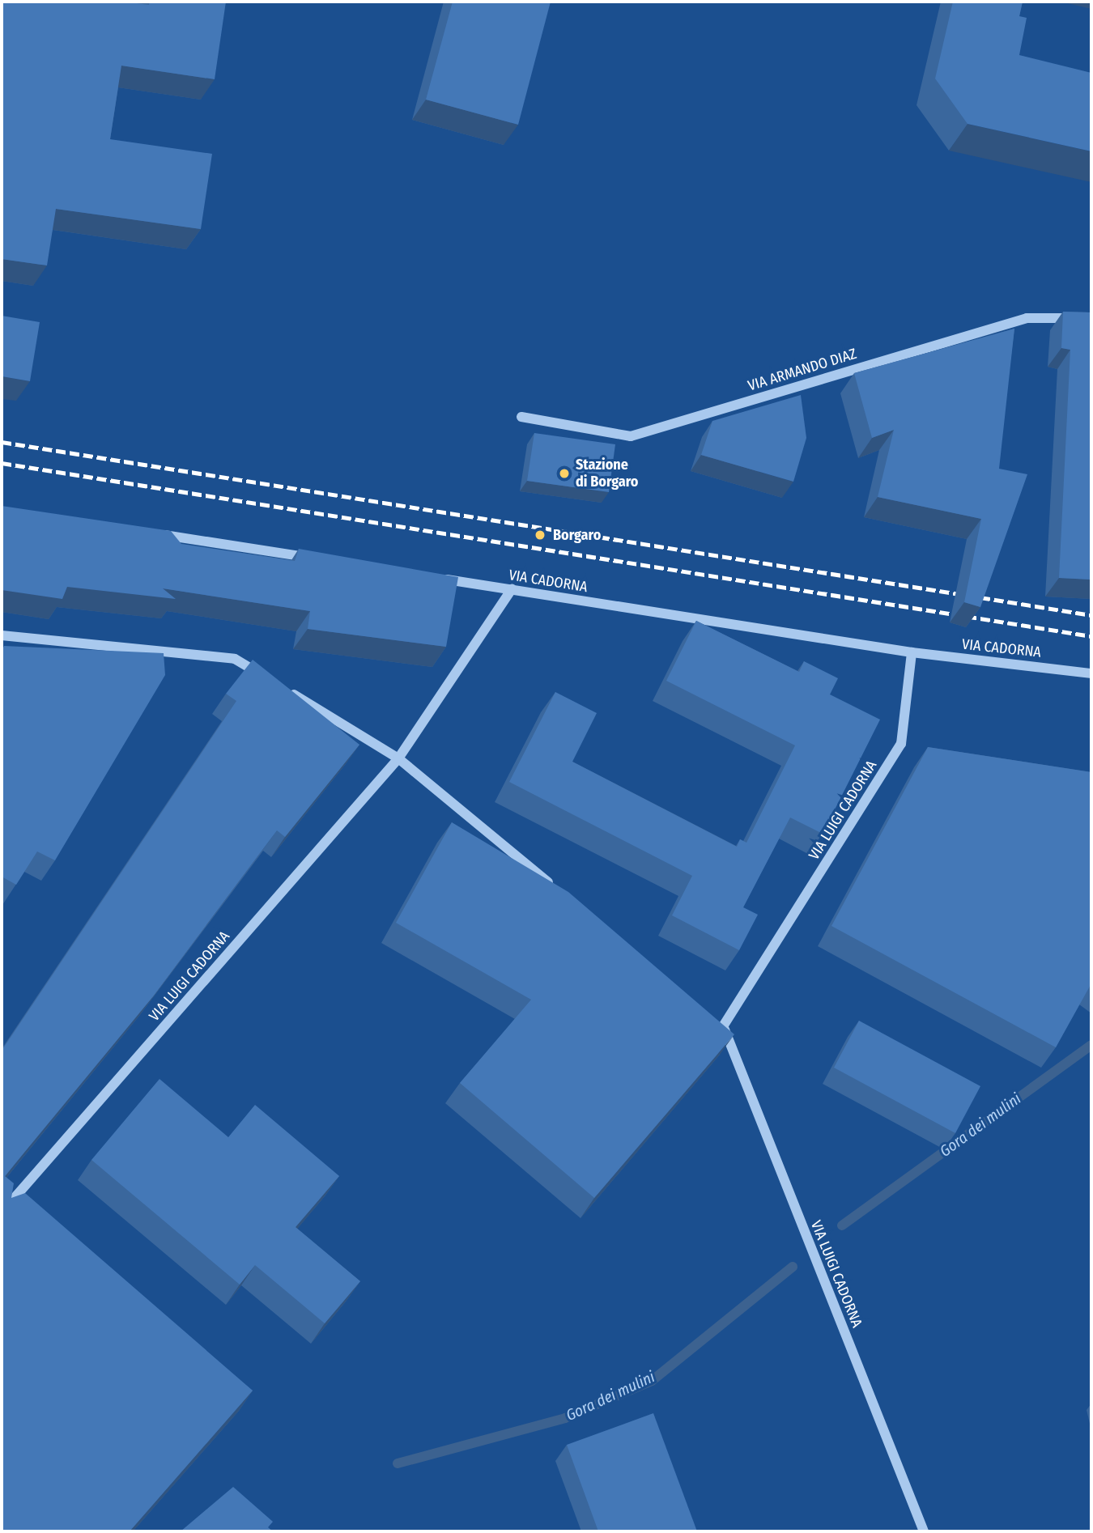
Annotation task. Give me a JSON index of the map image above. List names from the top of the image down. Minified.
{"streets":{"street":["VIA ARMANDO DIAZ","VIA CADORNA","VIA LUIGI CADORNA"]},"crossings":[["VIA CADORNA","VIA LUIGI CADORNA"]],"water":["Gora dei mulini"],"places":["Stazione di Borgaro","Borgaro"]}
